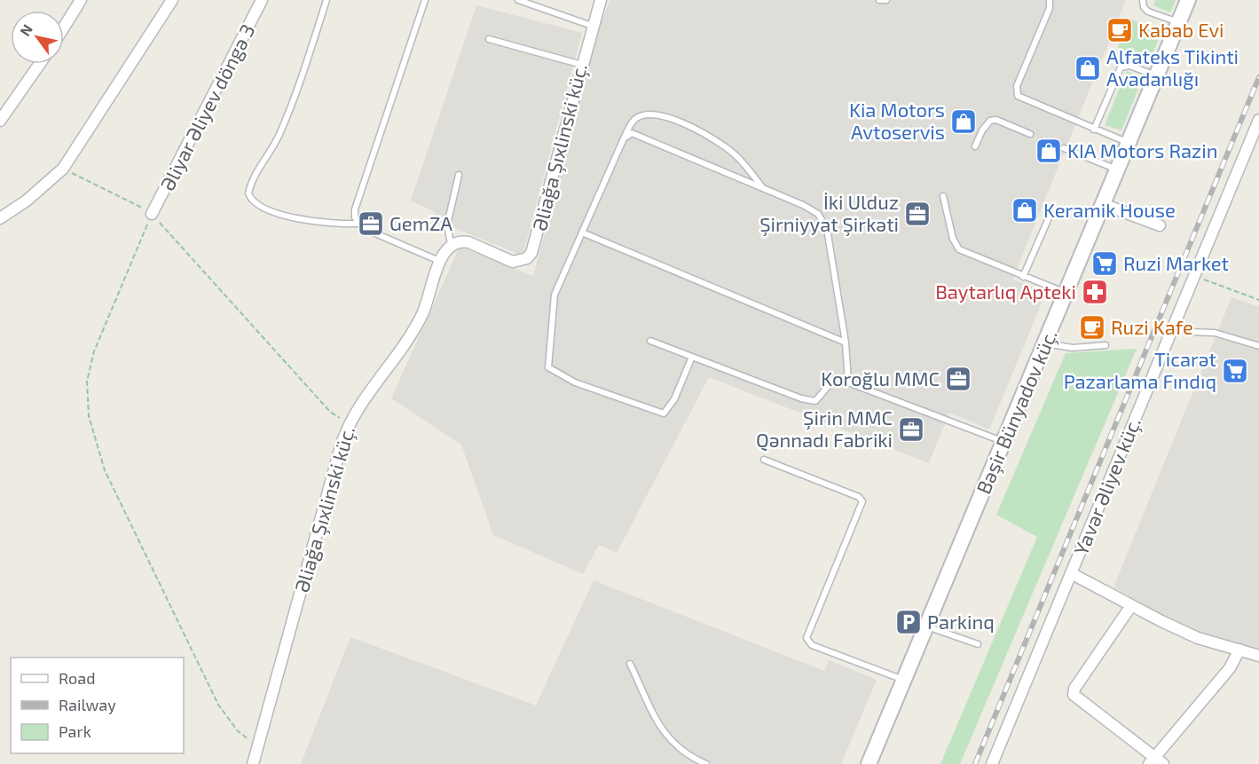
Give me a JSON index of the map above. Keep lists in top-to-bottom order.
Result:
{
  "streets": {
    "street": [
      "Əliyar Əliyev döngə 3",
      "Əliağa Şıxlinski küç.",
      "Bəşir Bünyadov küç.",
      "Yavər Əliyev küç."
    ]
  },
  "places": {
    "cafe": ["Kabab Evi", "Ruzi Kafe"],
    "shop": [
      "Alfateks Tikinti Avadanlığı",
      "Kia Motors Avtoservis",
      "KIA Motors Razin",
      "Keramik House"
    ],
    "office": [
      "İki Ulduz Şirniyyat Şirkəti",
      "GemZA",
      "Koroğlu MMC",
      "Şirin MMC Qənnadı Fabriki"
    ],
    "supermarket": ["Ruzi Market", "Ticarət Pazarlama Fındıq"],
    "pharmacy": ["Baytarlıq Apteki"],
    "parking": ["Parkinq"]
  },
  "legend": ["Road", "Railway", "Park"],
  "north": "top left"
}
